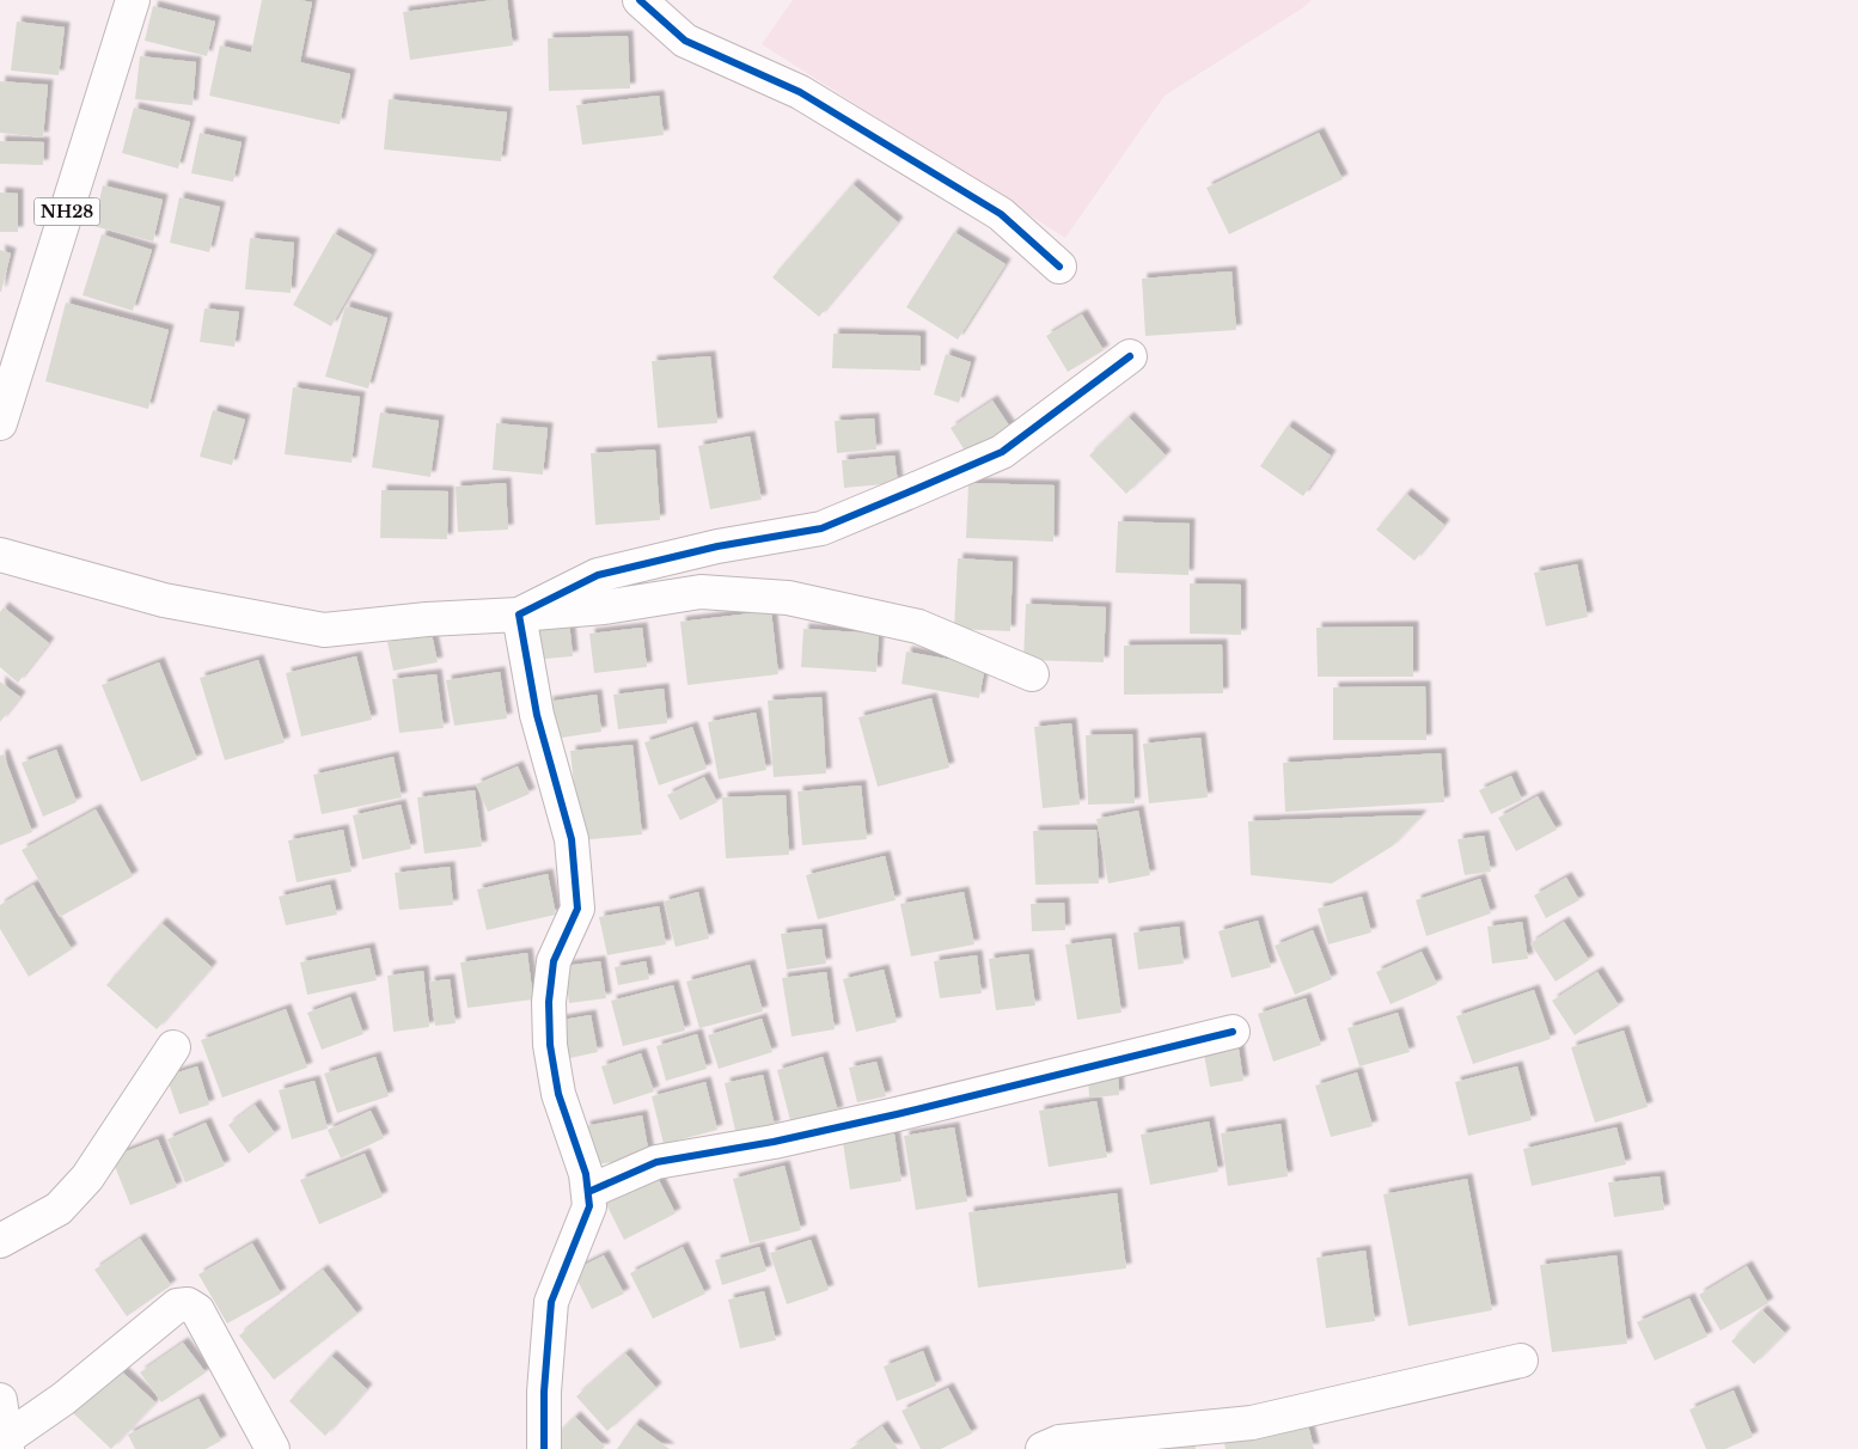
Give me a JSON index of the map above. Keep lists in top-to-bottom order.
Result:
{
  "streets": {
    "main road": ["NH28"]
  }
}
